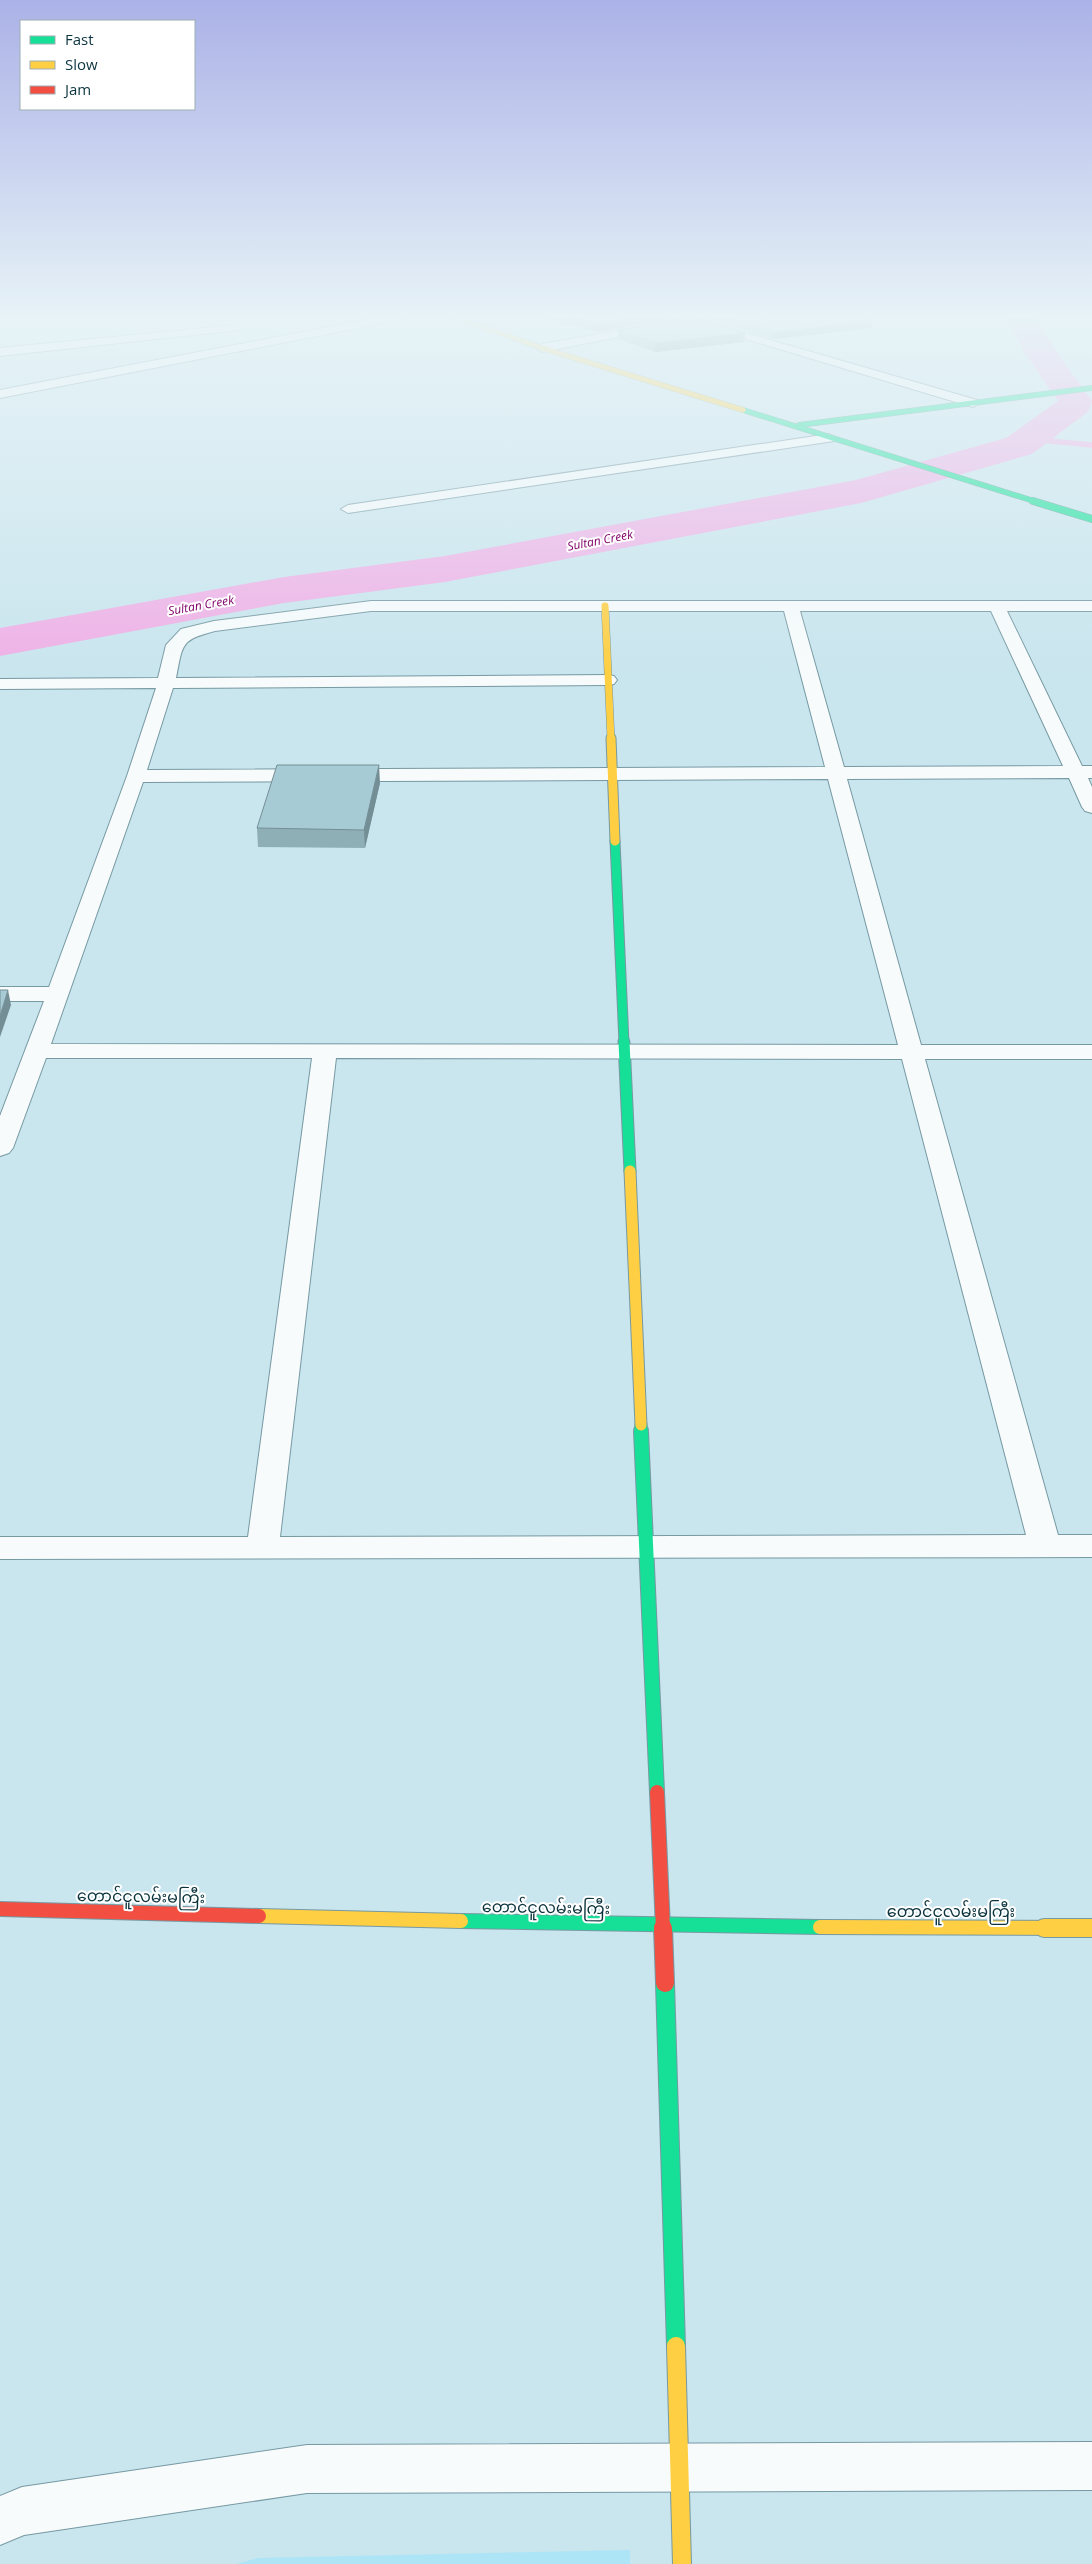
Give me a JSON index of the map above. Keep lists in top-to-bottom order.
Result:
{
  "streets": {
    "street": ["တောင်ငူလမ်းမကြီး"]
  },
  "water": ["Sultan Creek"],
  "legend": ["Fast", "Slow", "Jam"]
}
